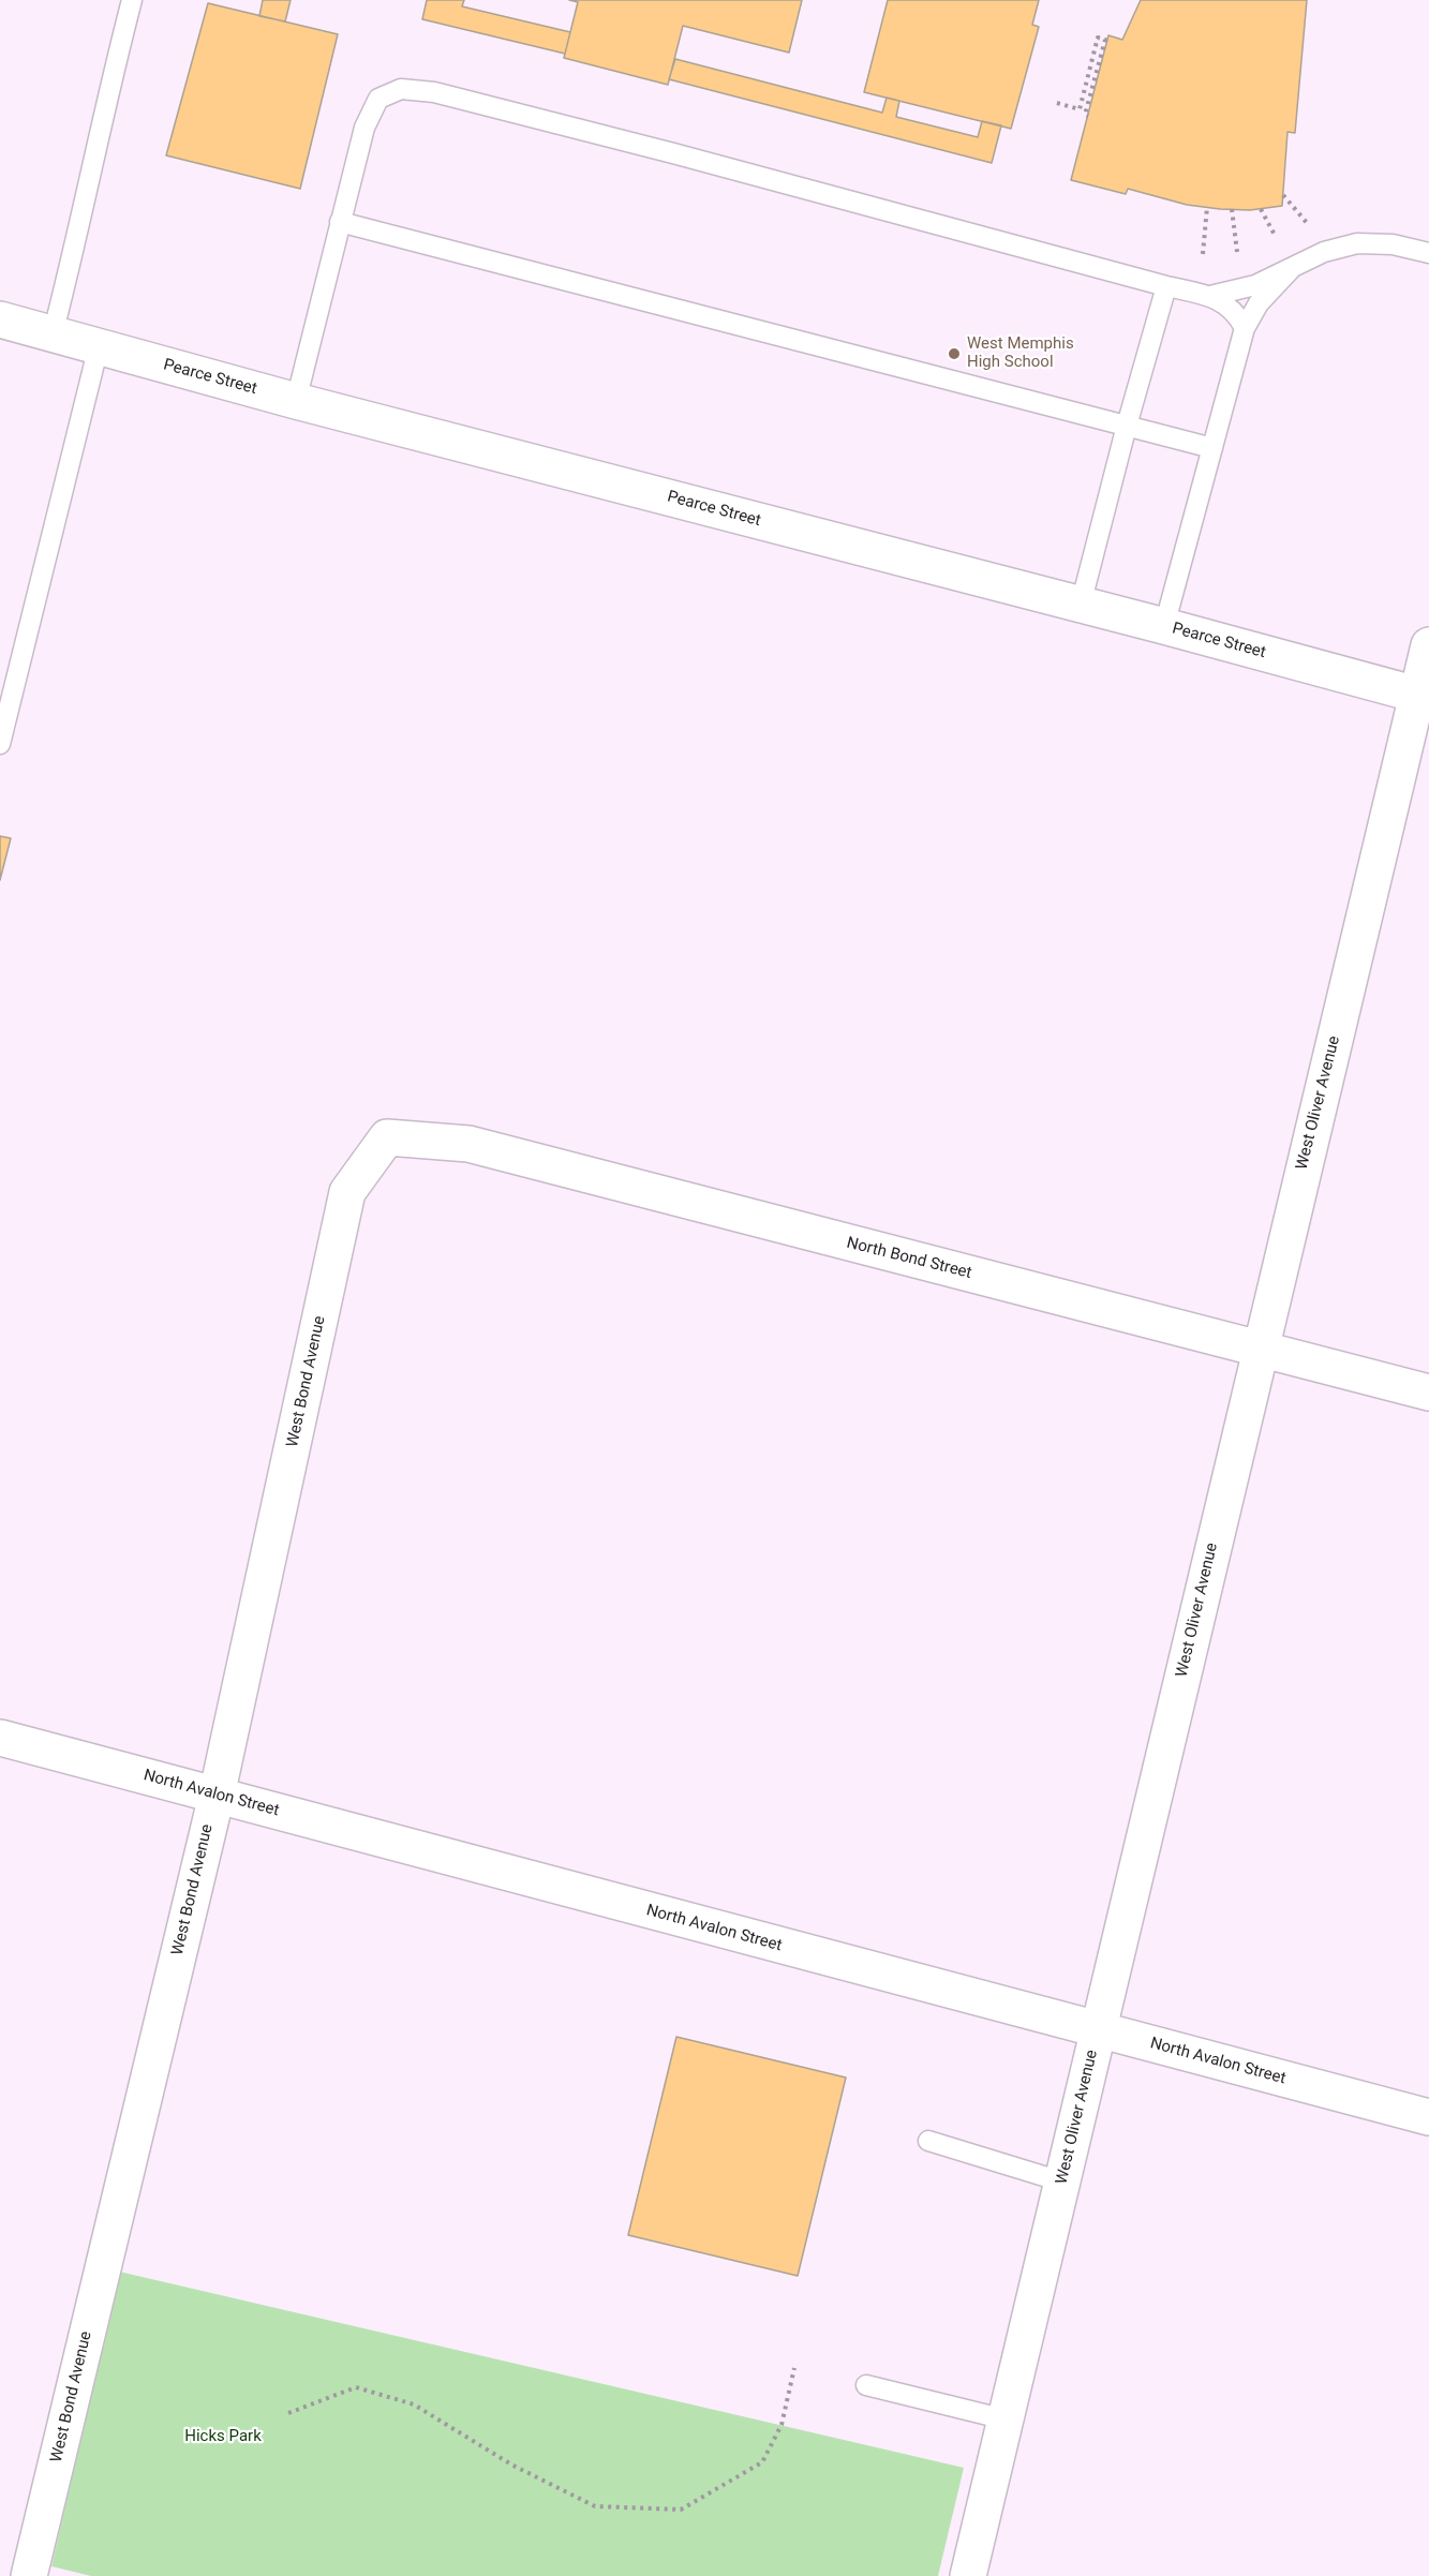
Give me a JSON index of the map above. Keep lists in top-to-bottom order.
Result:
{
  "streets": {
    "street": [
      "Pearce Street",
      "West Oliver Avenue",
      "North Bond Street",
      "West Bond Avenue",
      "North Avalon Street"
    ]
  },
  "crossings": [
    ["Pearce Street", "West Oliver Avenue"],
    ["West Oliver Avenue", "North Bond Street"],
    ["West Oliver Avenue", "North Avalon Street"],
    ["North Bond Street", "West Bond Avenue"],
    ["West Bond Avenue", "North Avalon Street"]
  ],
  "parks": ["Hicks Park"],
  "places": ["West Memphis High School"]
}
